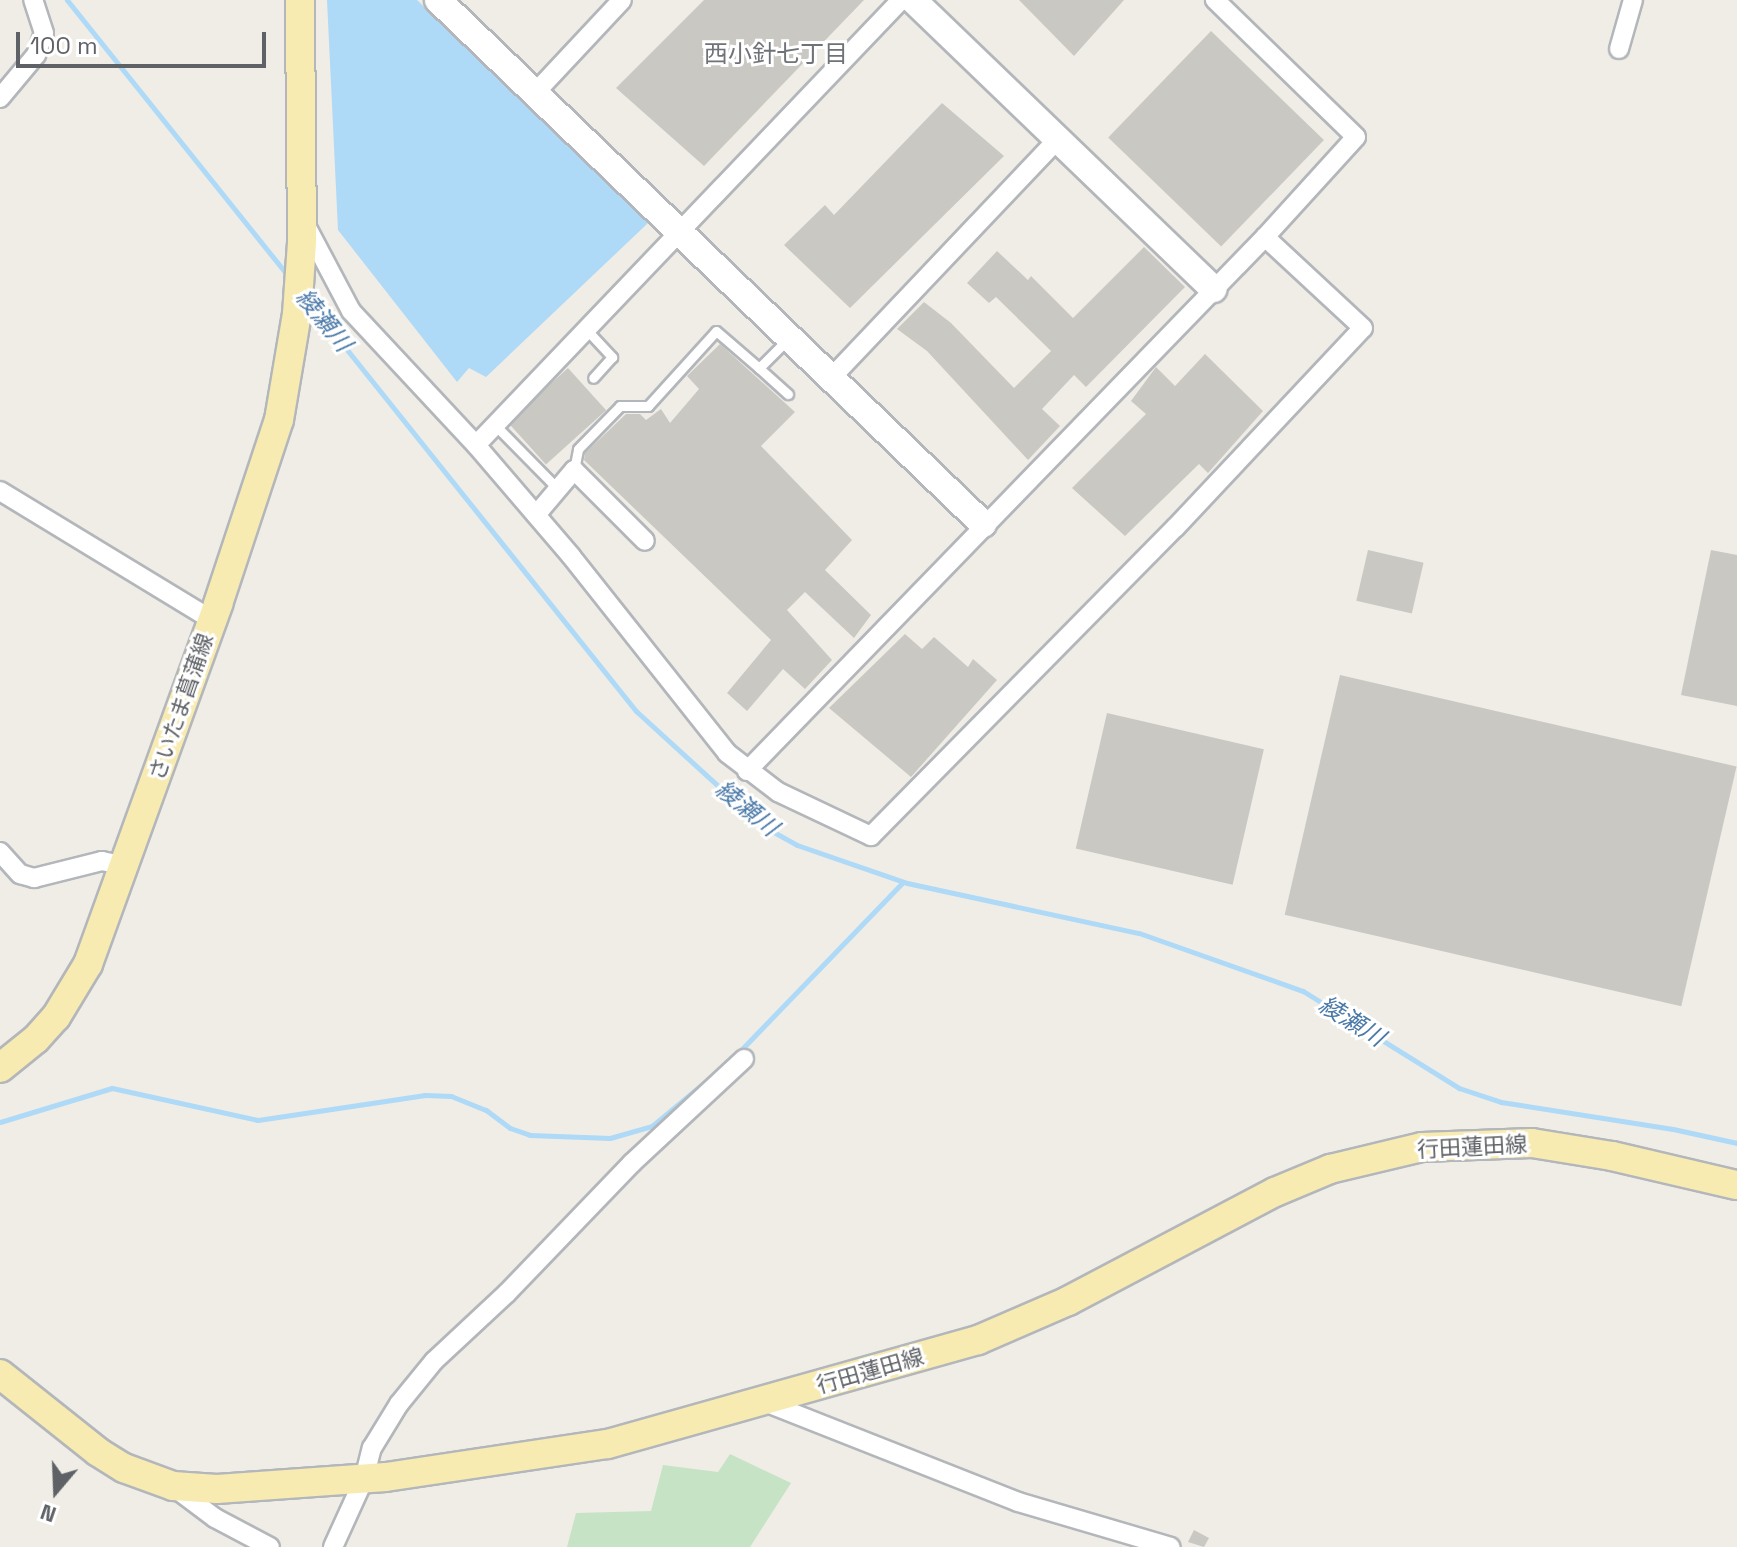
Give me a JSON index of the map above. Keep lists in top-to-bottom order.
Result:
{
  "streets": {
    "main road": ["さいたま菖蒲線", "行田蓮田線"]
  },
  "districts": ["西小針七丁目"],
  "water": ["綾瀬川"],
  "scale_bar": "100 m",
  "north": "bottom"
}
